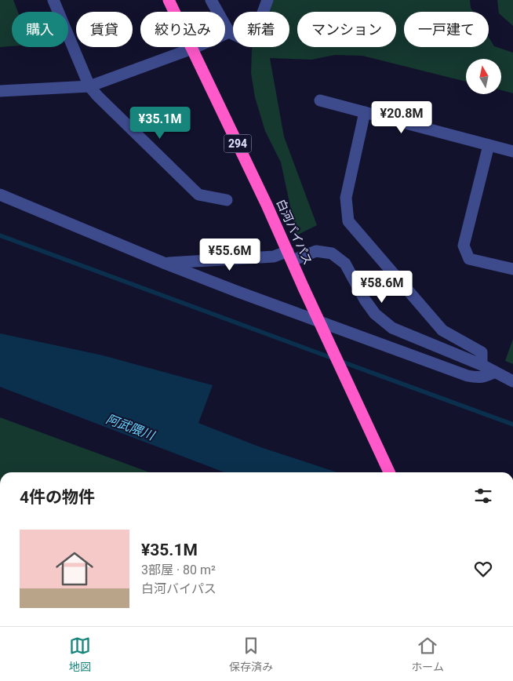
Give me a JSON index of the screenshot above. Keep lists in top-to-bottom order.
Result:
{
  "streets": {
    "highway": ["294", "白河バイパス"]
  },
  "water": ["阿武隈川"],
  "north": "top",
  "page": {
    "chip": [
      "購入",
      "賃貸",
      "絞り込み",
      "新着",
      "マンション",
      "一戸建て"
    ],
    "price": [
      "¥20.8M",
      "¥35.1M",
      "¥55.6M",
      "¥58.6M"
    ],
    "heading": "4件の物件",
    "list": [
      {
        "name": "¥35.1M",
        "note": "3部屋 · 80 m² · 白河バイパス"
      }
    ],
    "tabs": ["地図", "保存済み", "ホーム"]
  }
}
